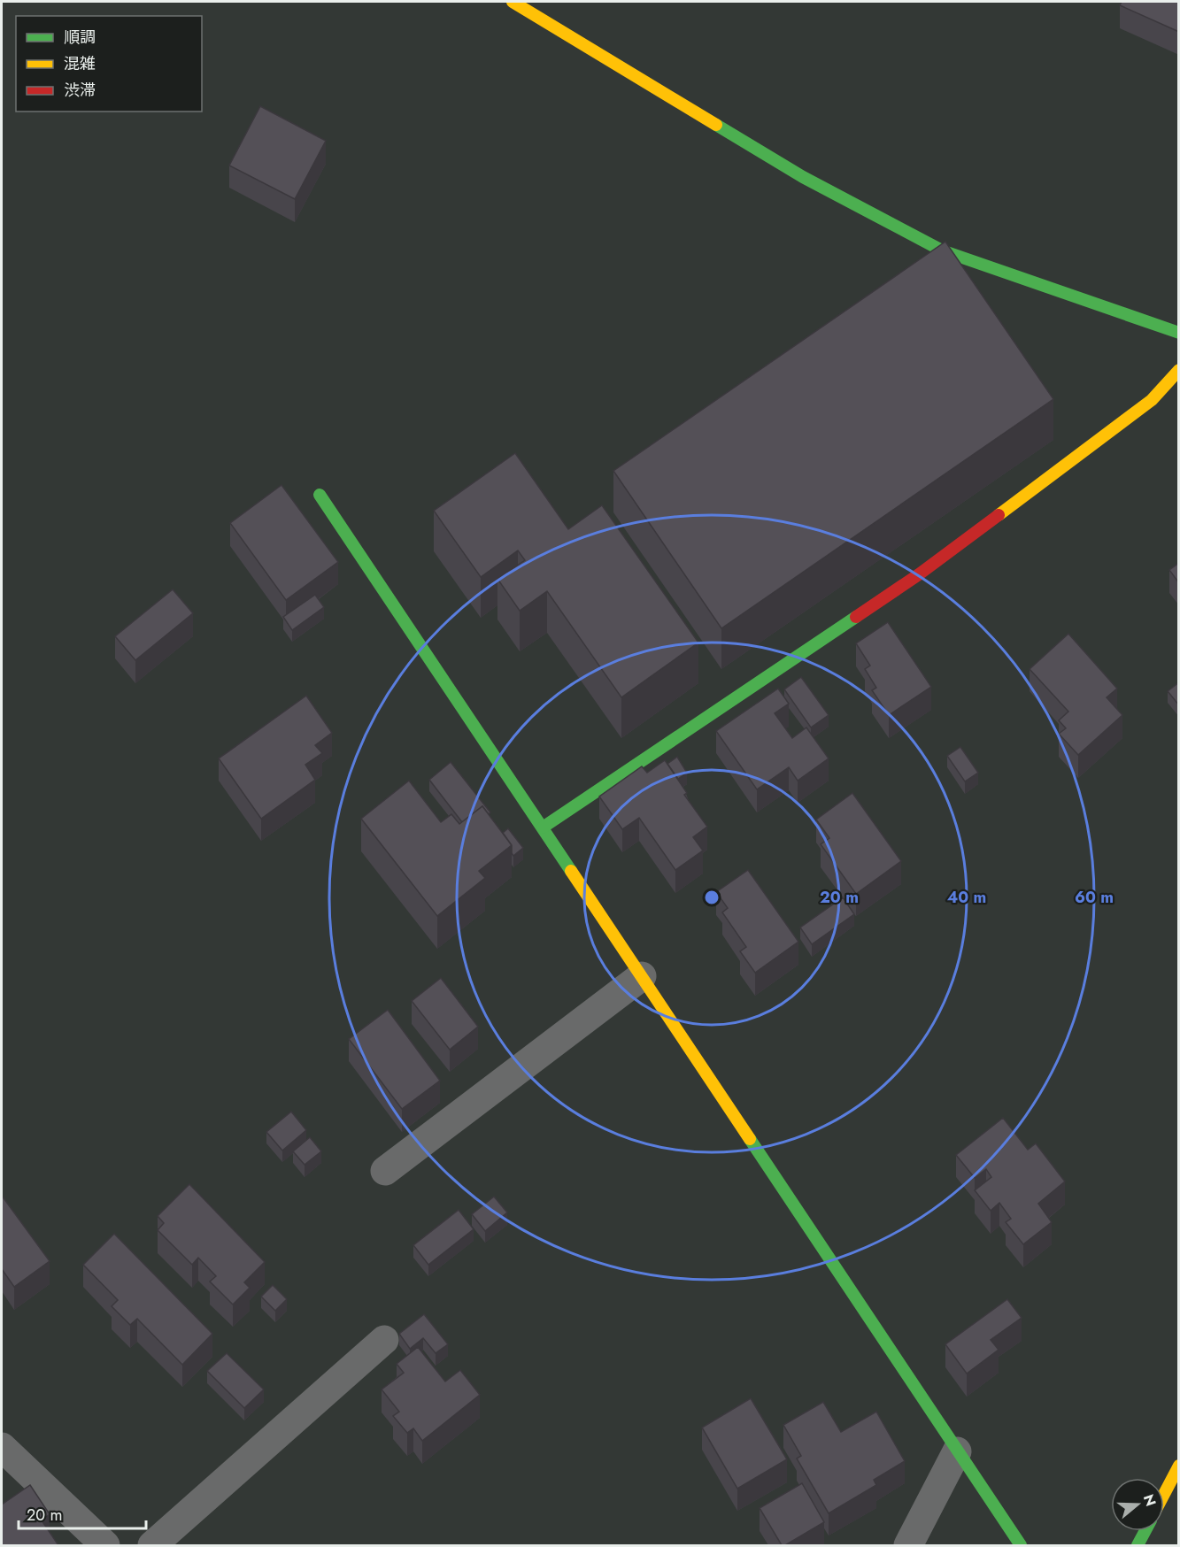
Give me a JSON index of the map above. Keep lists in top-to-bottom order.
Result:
{
  "legend": ["順調", "混雑", "渋滞"],
  "scale_bar": "20 m",
  "north": "right",
  "rings": ["20 m", "40 m", "60 m"]
}
